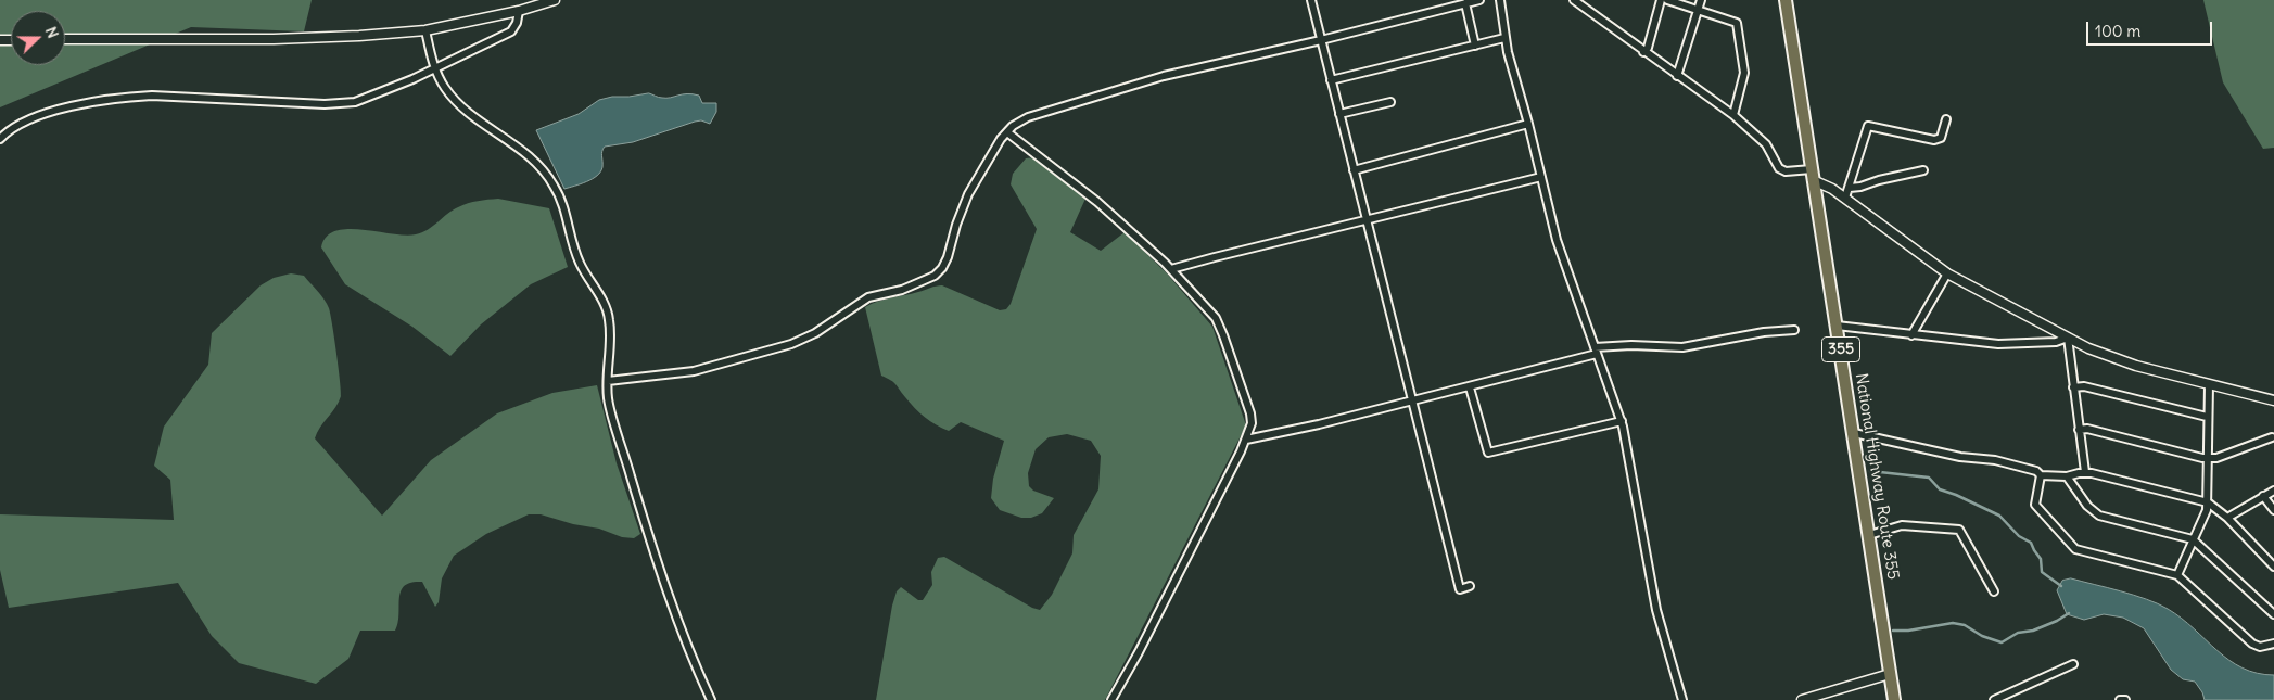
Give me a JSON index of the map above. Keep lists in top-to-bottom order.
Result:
{
  "streets": {
    "highway": ["355", "National Highway Route 355"]
  },
  "scale_bar": "100 m",
  "north": "right"
}
